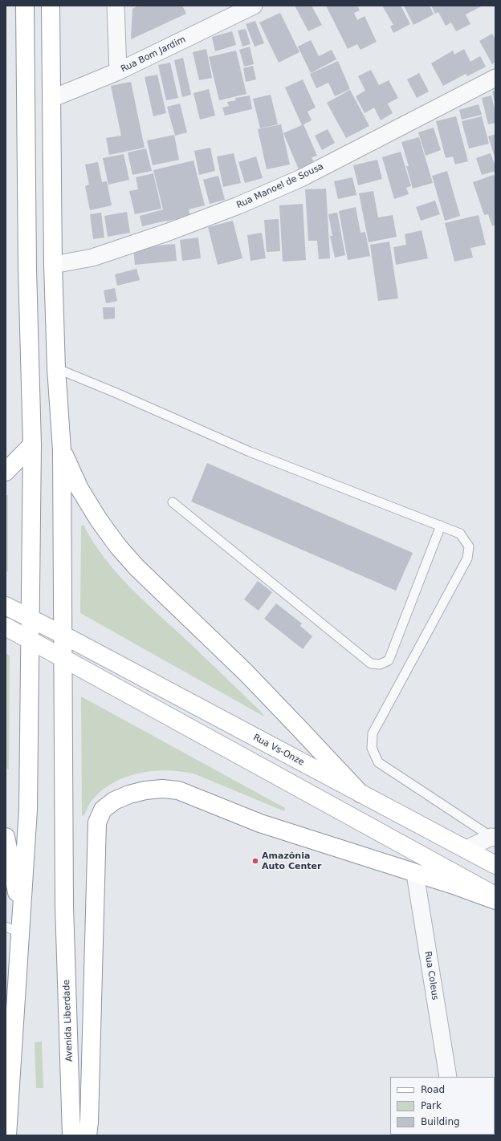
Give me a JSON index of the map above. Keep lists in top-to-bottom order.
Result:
{
  "streets": {
    "main road": ["Rua Vs-Onze", "Avenida Liberdade"],
    "street": ["Rua Bom Jardim", "Rua Manoel de Sousa", "Rua Coleus"]
  },
  "crossings": [
    ["Rua Bom Jardim", "Avenida Liberdade"],
    ["Rua Manoel de Sousa", "Avenida Liberdade"],
    ["Rua Vs-Onze", "Avenida Liberdade"]
  ],
  "places": ["Amazônia Auto Center"],
  "legend": ["Road", "Park", "Building"]
}
